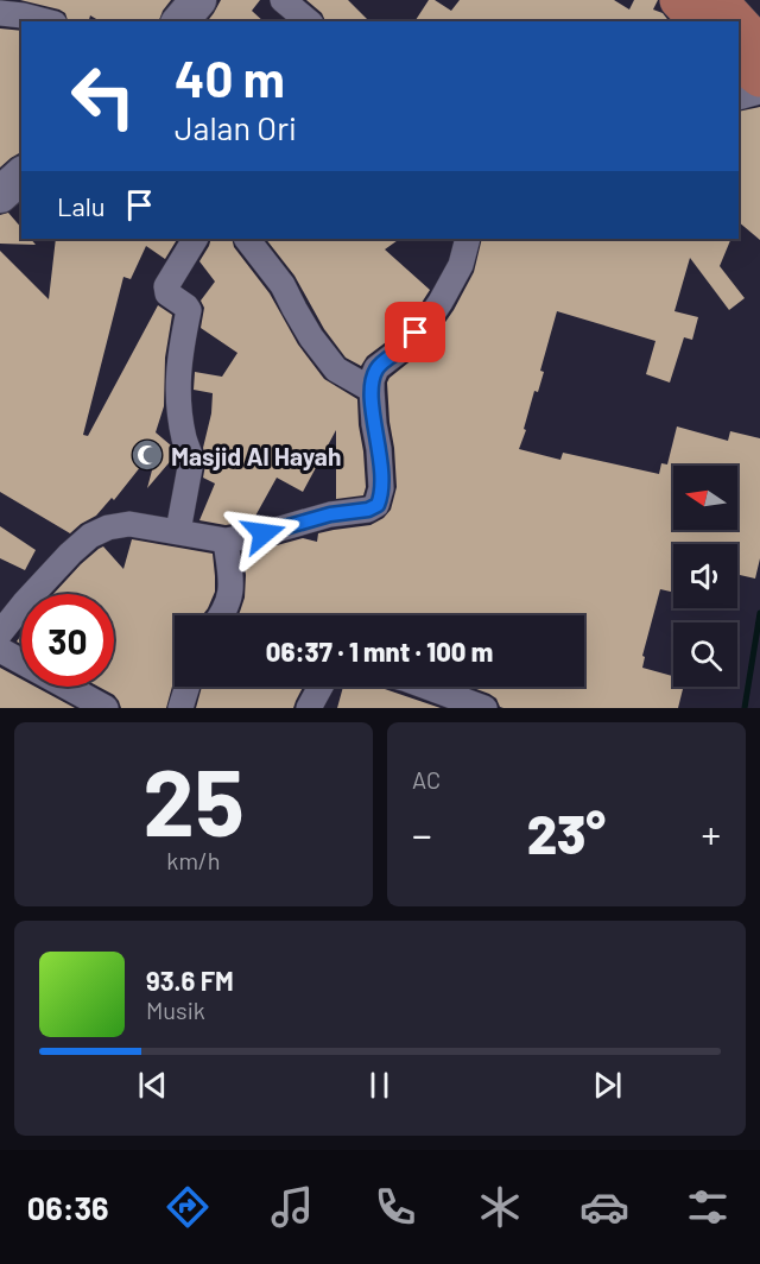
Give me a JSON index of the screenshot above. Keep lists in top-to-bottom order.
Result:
{
  "places": {
    "mosque": ["Masjid Al Hayah"]
  },
  "north": "left",
  "page": {
    "turn": ["40 m", "Jalan Ori"],
    "then": "Lalu",
    "limit": "30",
    "trip": "06:37 · 1 mnt · 100 m",
    "tile": [
      ["25", "km/h"],
      "AC"
    ],
    "heat": ["−", "23°", "+"],
    "song": ["93.6 FM", "Musik"],
    "tabs": "06:36"
  }
}
